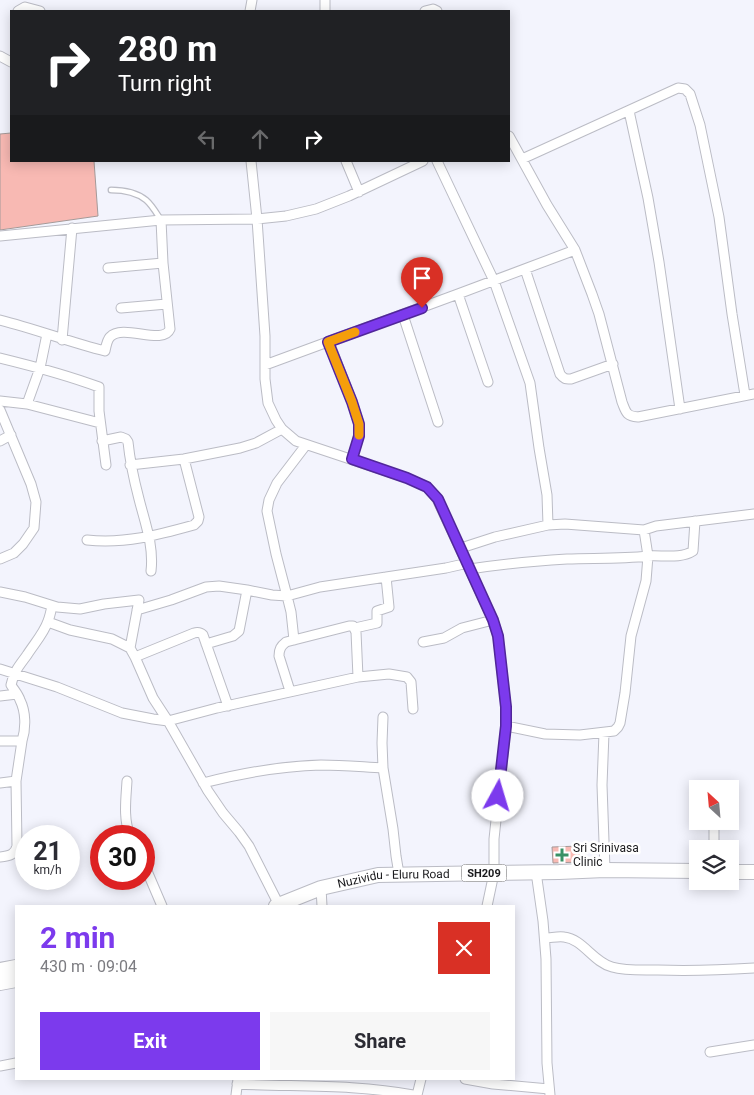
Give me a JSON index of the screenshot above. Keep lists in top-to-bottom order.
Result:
{
  "streets": {
    "main road": ["SH209", "Nuzividu - Eluru Road"]
  },
  "places": {
    "health": ["Sri Srinivasa Clinic"]
  },
  "north": "top left",
  "page": {
    "turn": ["280 m", "Turn right"],
    "speed": "21 km/h",
    "limit": "30",
    "heading": ["2 min", "430 m · 09:04"],
    "buttons": ["Exit", "Share"]
  }
}
